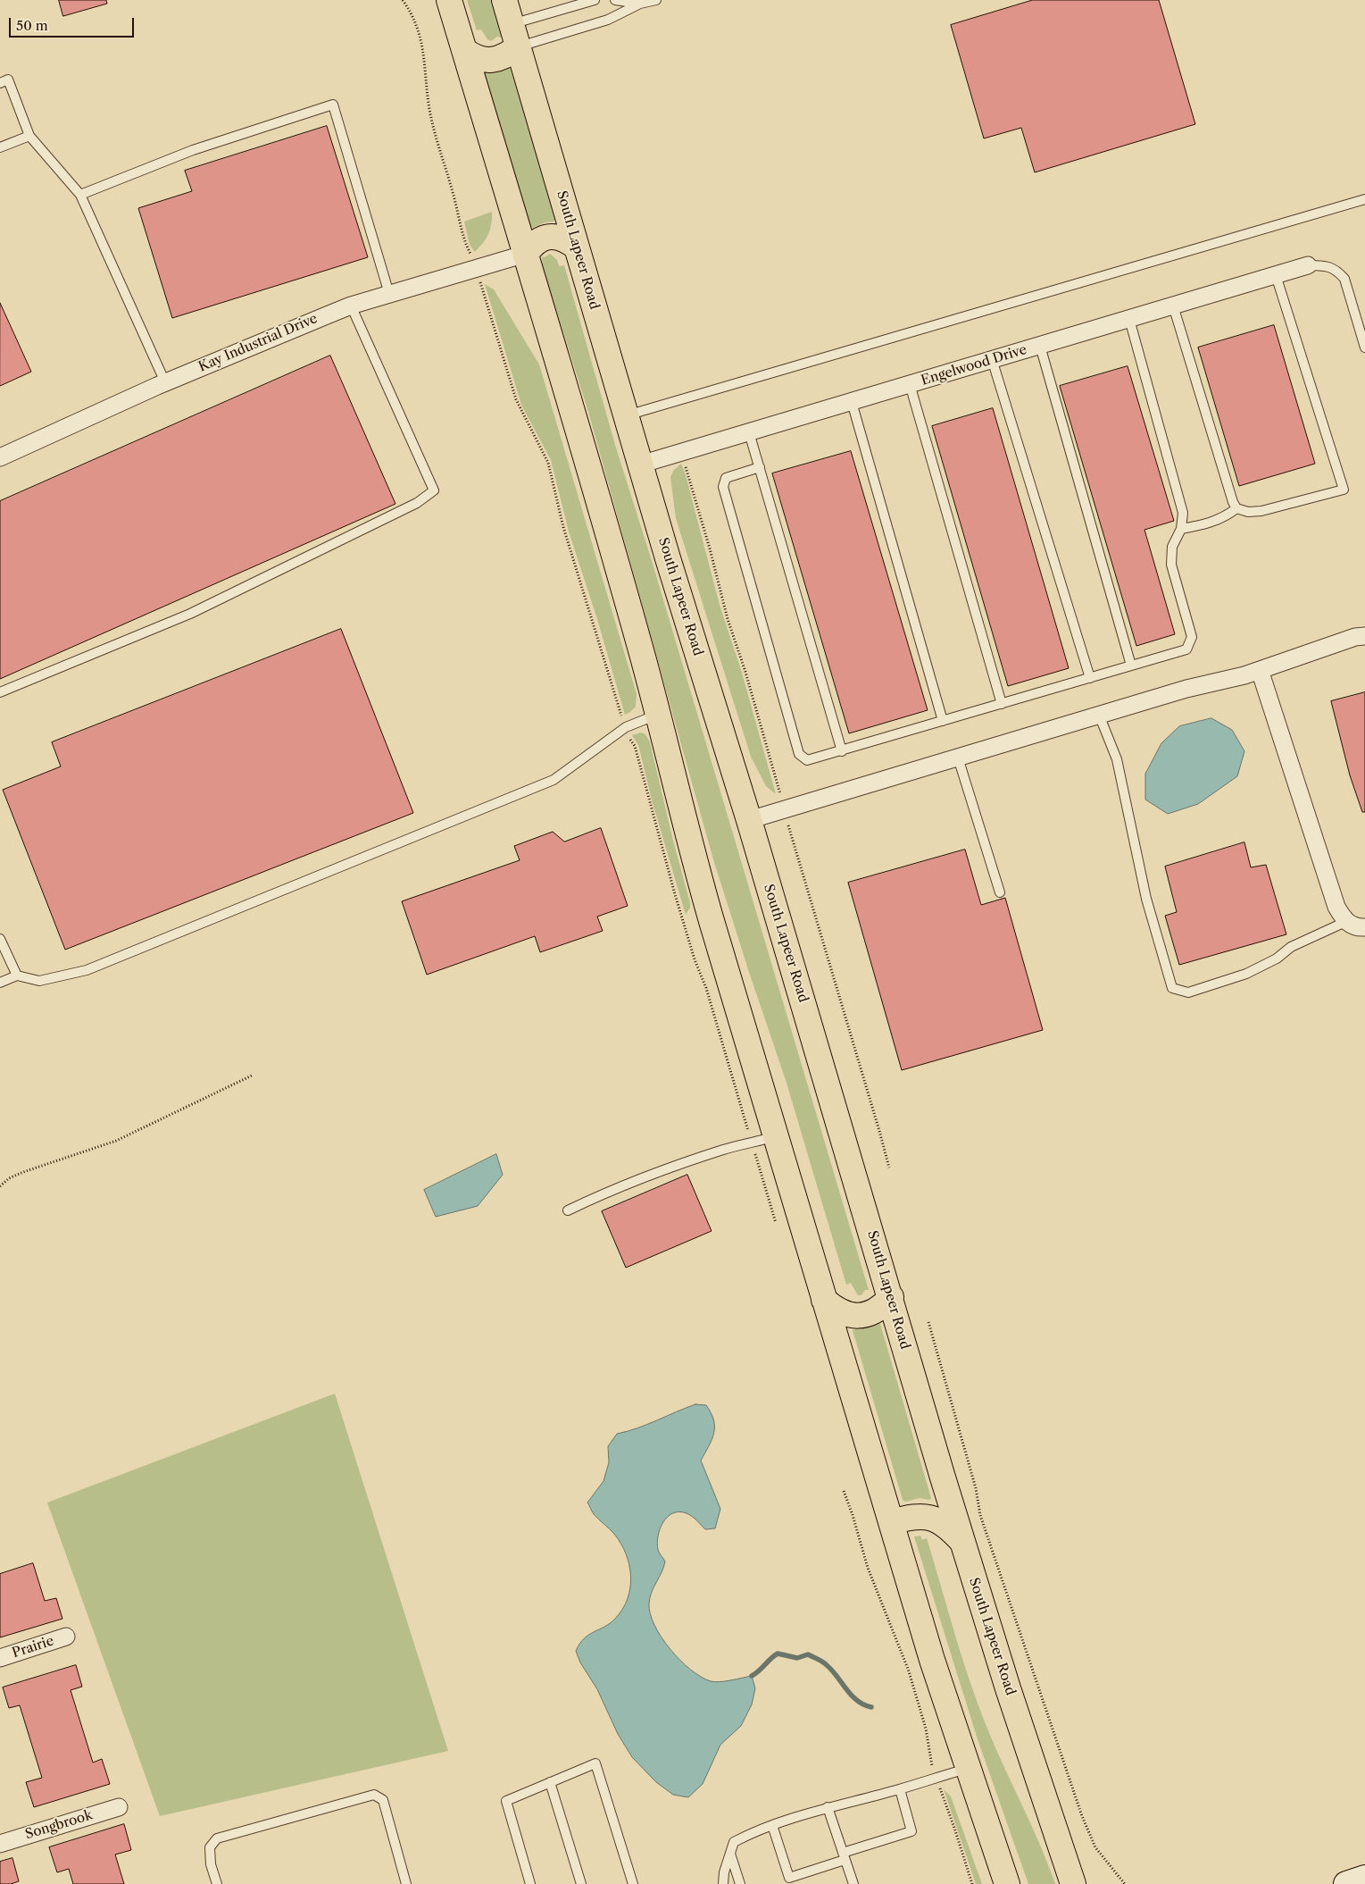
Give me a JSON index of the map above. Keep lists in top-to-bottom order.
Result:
{
  "streets": {
    "main road": ["South Lapeer Road"],
    "street": [
      "Kay Industrial Drive",
      "Engelwood Drive",
      "Prairie",
      "Songbrook"
    ]
  },
  "crossings": [
    ["South Lapeer Road", "Engelwood Drive"]
  ],
  "scale_bar": "50 m"
}
